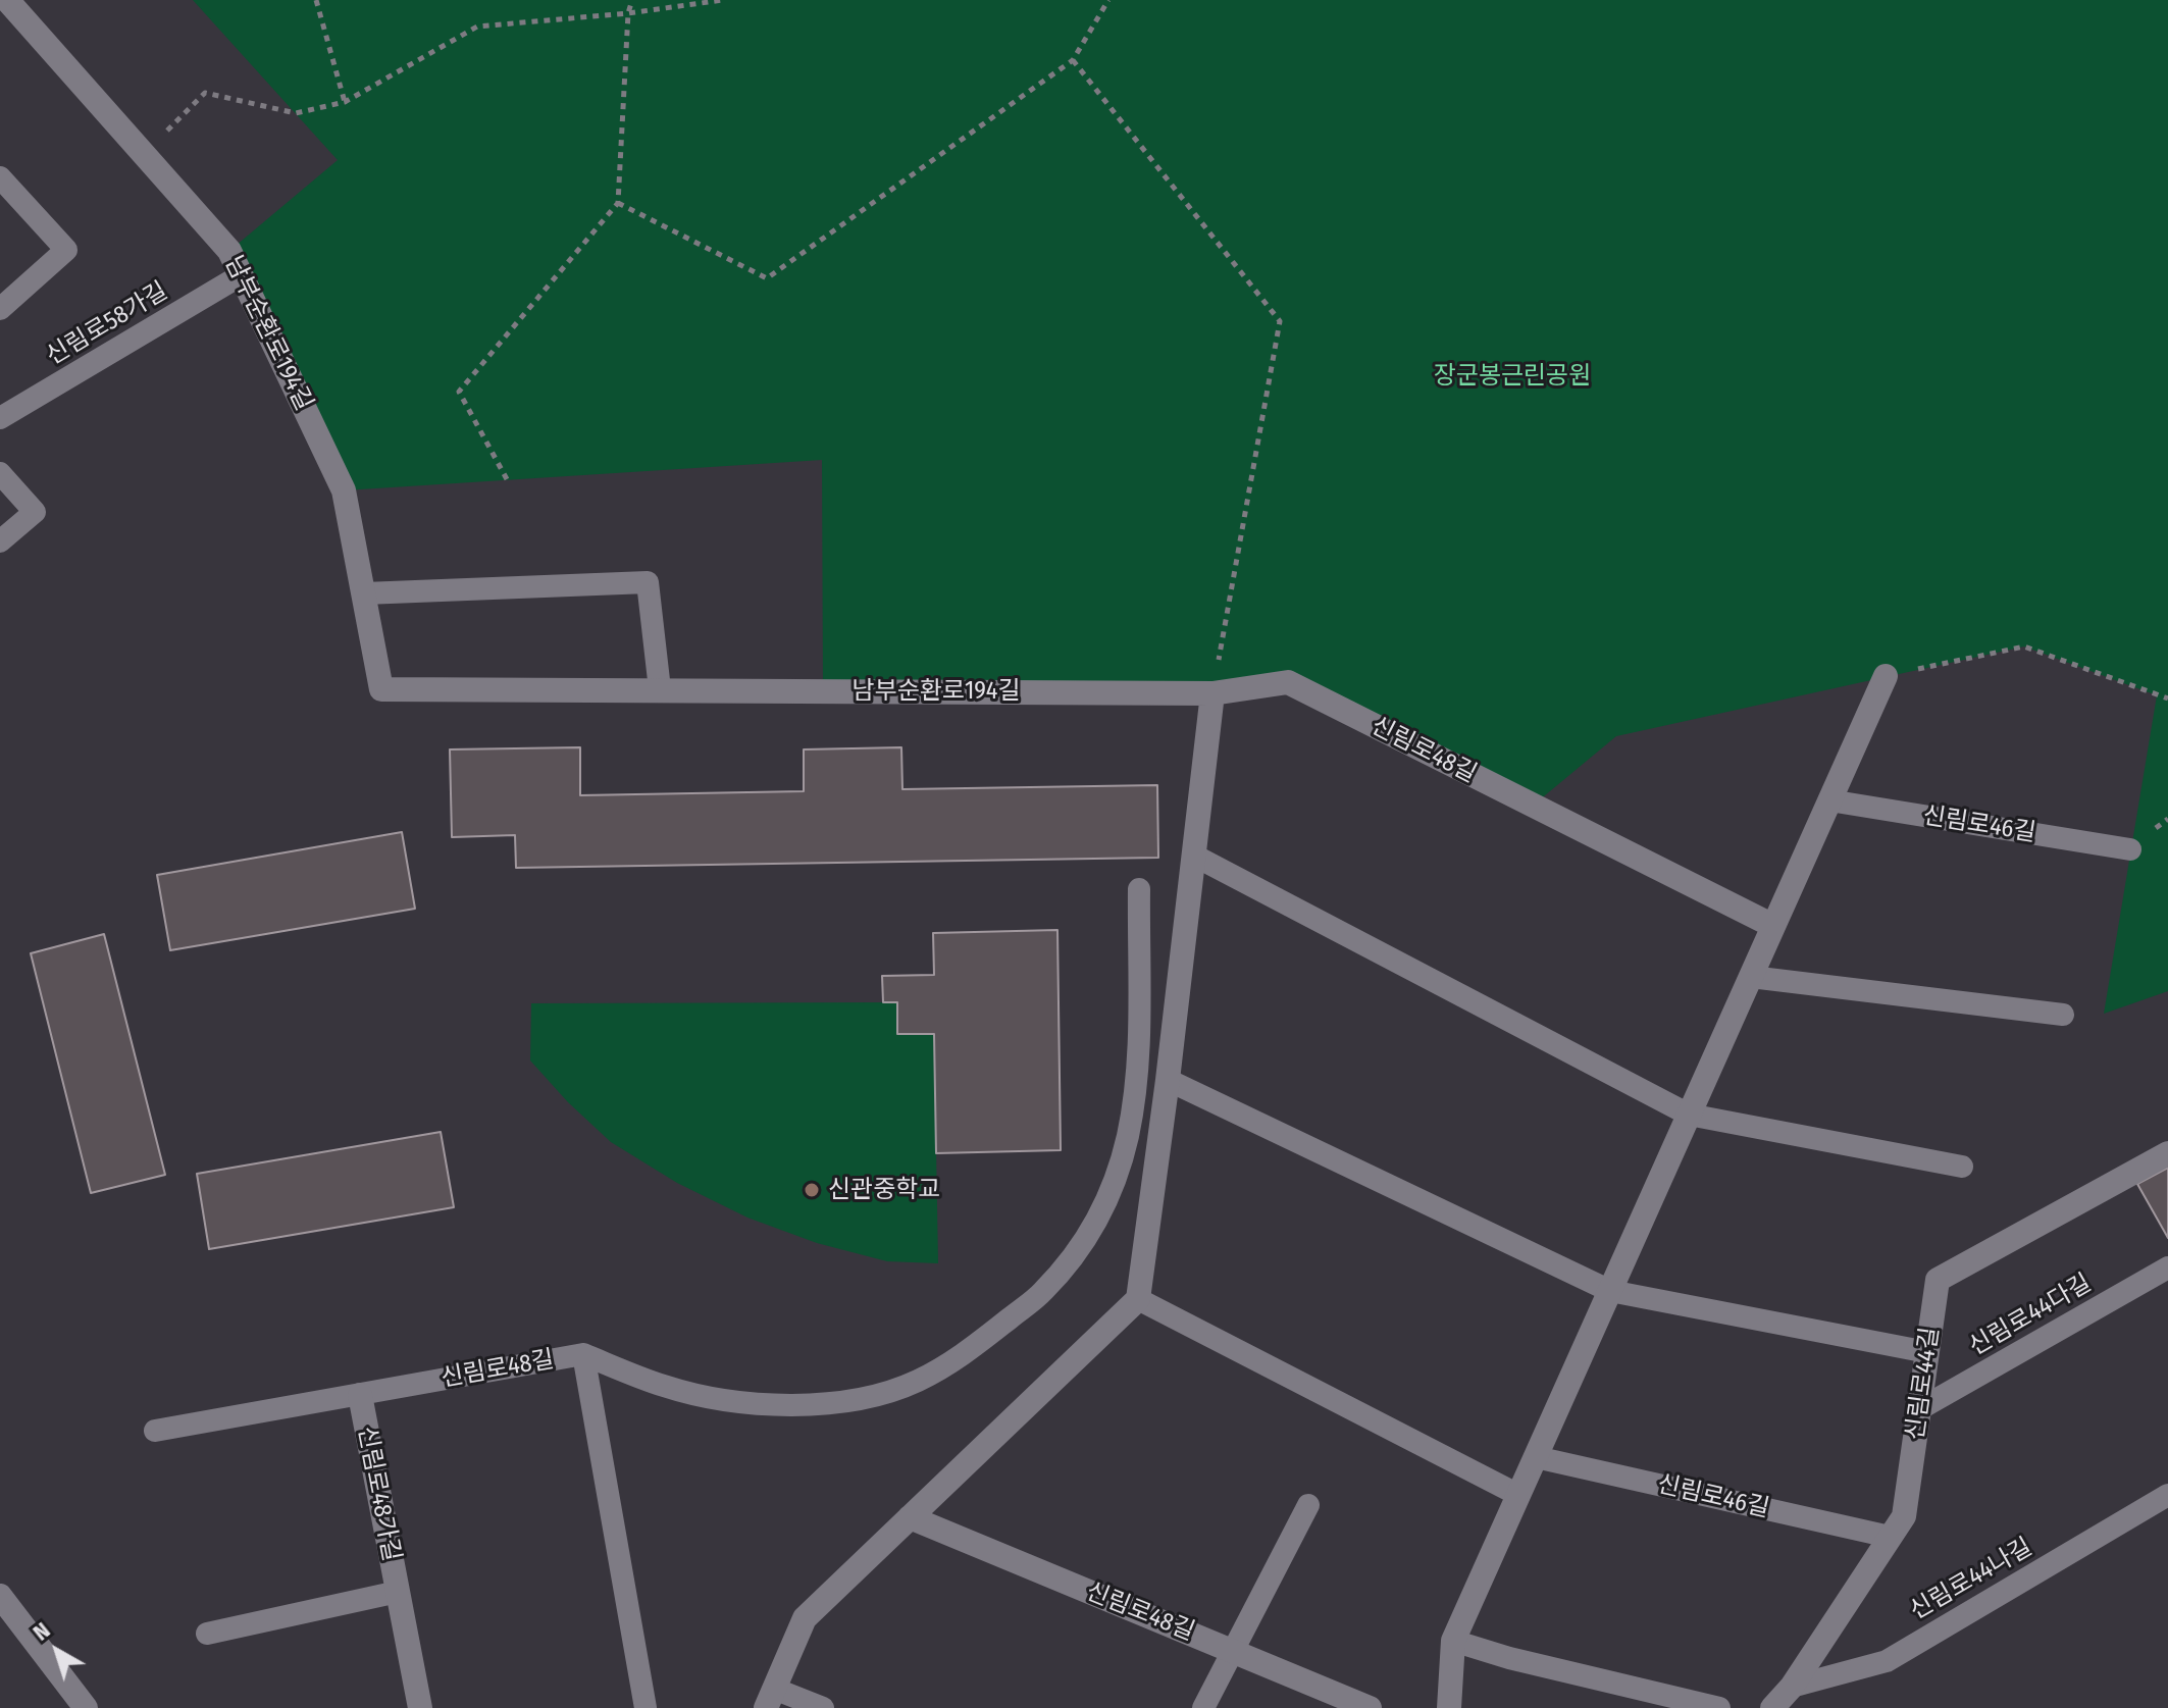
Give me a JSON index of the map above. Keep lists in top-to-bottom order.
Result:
{
  "streets": {
    "street": [
      "남부순환로194길",
      "신림로48길",
      "신림로44길",
      "신림로48가길"
    ],
    "lane": [
      "신림로58가길",
      "신림로46길",
      "신림로44다길",
      "신림로44나길"
    ]
  },
  "crossings": [
    ["신림로58가길", "남부순환로194길"],
    ["남부순환로194길", "신림로48길"],
    ["신림로48길", "신림로48가길"],
    ["신림로46길", "신림로44길"],
    ["신림로44다길", "신림로44길"],
    ["신림로44길", "신림로44나길"]
  ],
  "parks": ["장군봉근린공원"],
  "places": ["신관중학교"],
  "north": "top left"
}
